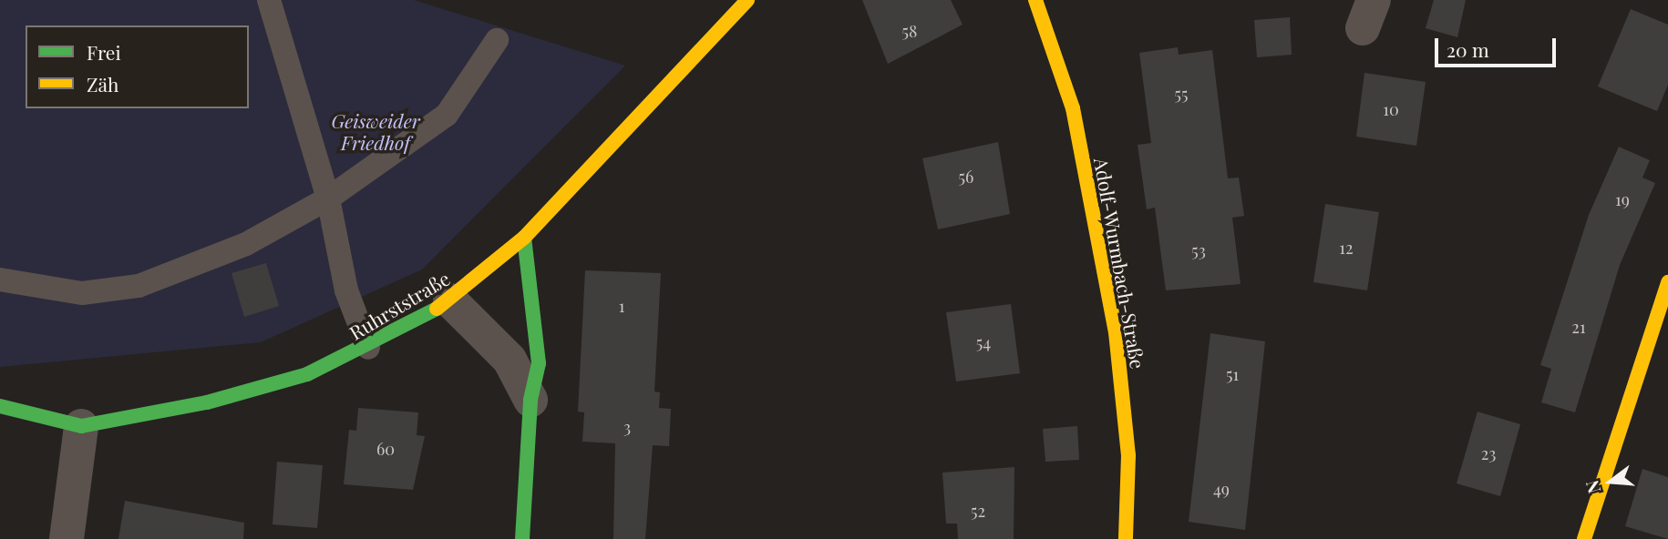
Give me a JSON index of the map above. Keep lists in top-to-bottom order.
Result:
{
  "streets": {
    "street": ["Adolf-Wurmbach-Straße", "Ruhrststraße"]
  },
  "parks": ["Geisweider Friedhof"],
  "house_numbers": [
    "58",
    "55",
    "10",
    "56",
    "19",
    "12",
    "53",
    "1",
    "21",
    "54",
    "51",
    "3",
    "60",
    "23",
    "49",
    "52"
  ],
  "legend": ["Frei", "Zäh"],
  "scale_bar": "20 m",
  "north": "left"
}
